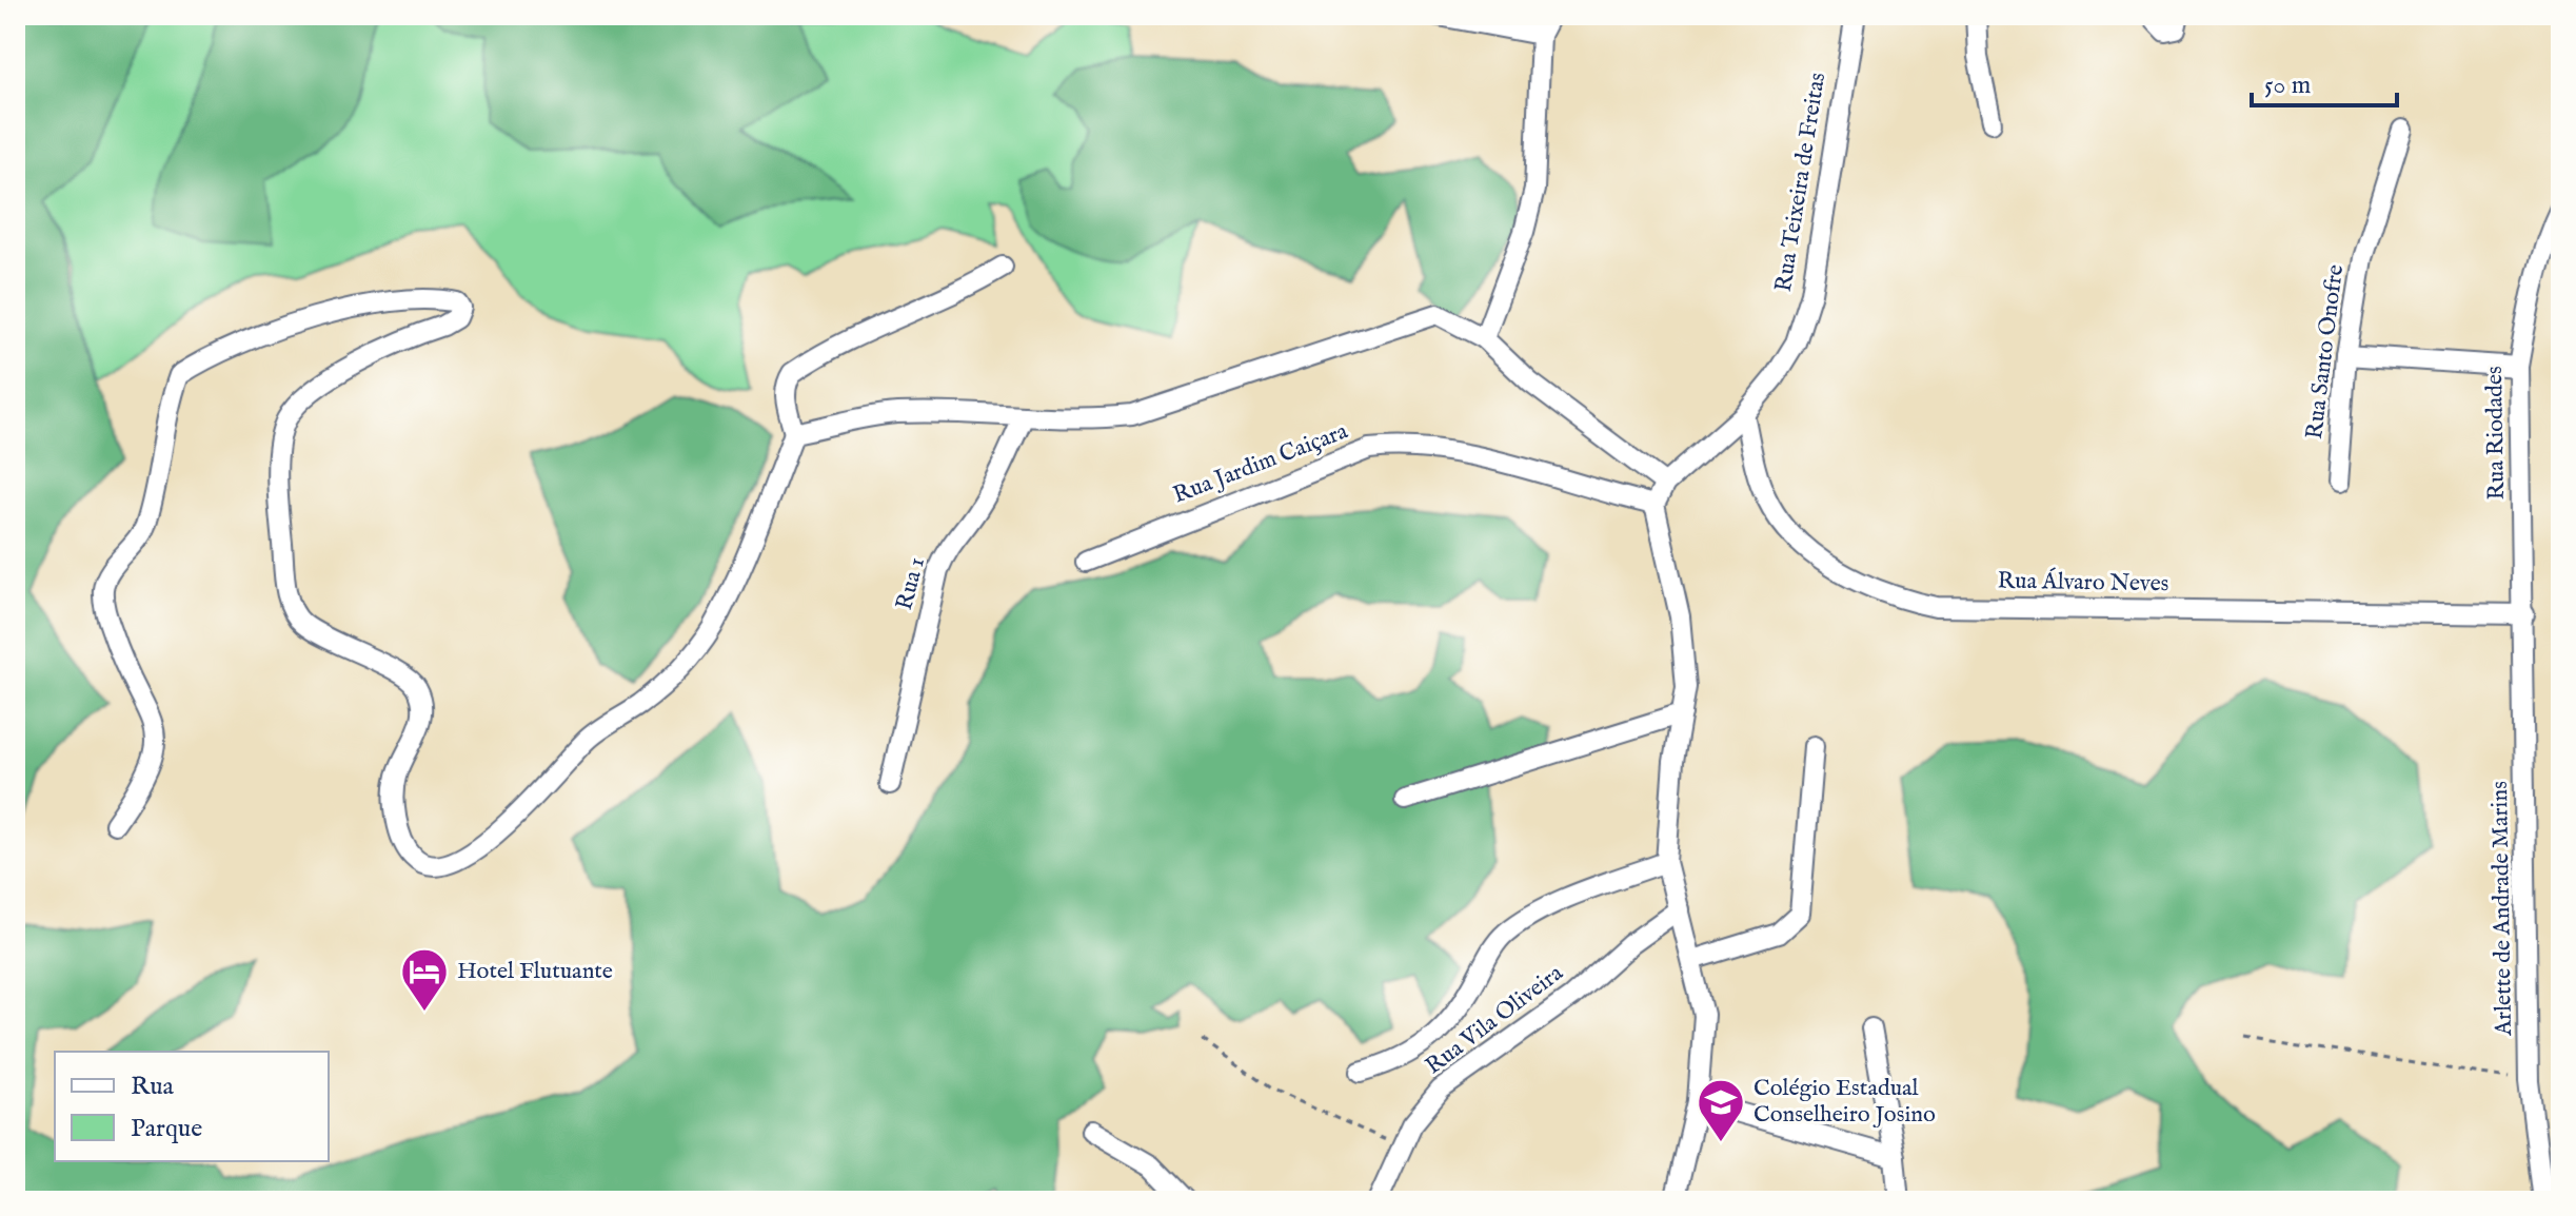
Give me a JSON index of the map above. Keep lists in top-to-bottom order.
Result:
{
  "streets": {
    "street": [
      "Rua Teixeira de Freitas",
      "Rua Santo Onofre",
      "Rua Riodades",
      "Rua Jardim Caiçara",
      "Rua Álvaro Neves",
      "Rua 1",
      "Arlette de Andrade Marins",
      "Rua Vila Oliveira"
    ]
  },
  "crossings": [
    ["Rua Teixeira de Freitas", "Rua Jardim Caiçara"],
    ["Rua Teixeira de Freitas", "Rua Álvaro Neves"],
    ["Rua Riodades", "Rua Álvaro Neves"],
    ["Rua Riodades", "Arlette de Andrade Marins"],
    ["Rua Álvaro Neves", "Arlette de Andrade Marins"]
  ],
  "places": {
    "hotel": ["Hotel Flutuante"],
    "school or university": ["Colégio Estadual Conselheiro Josino"]
  },
  "legend": ["Rua", "Parque"],
  "scale_bar": "50 m"
}
